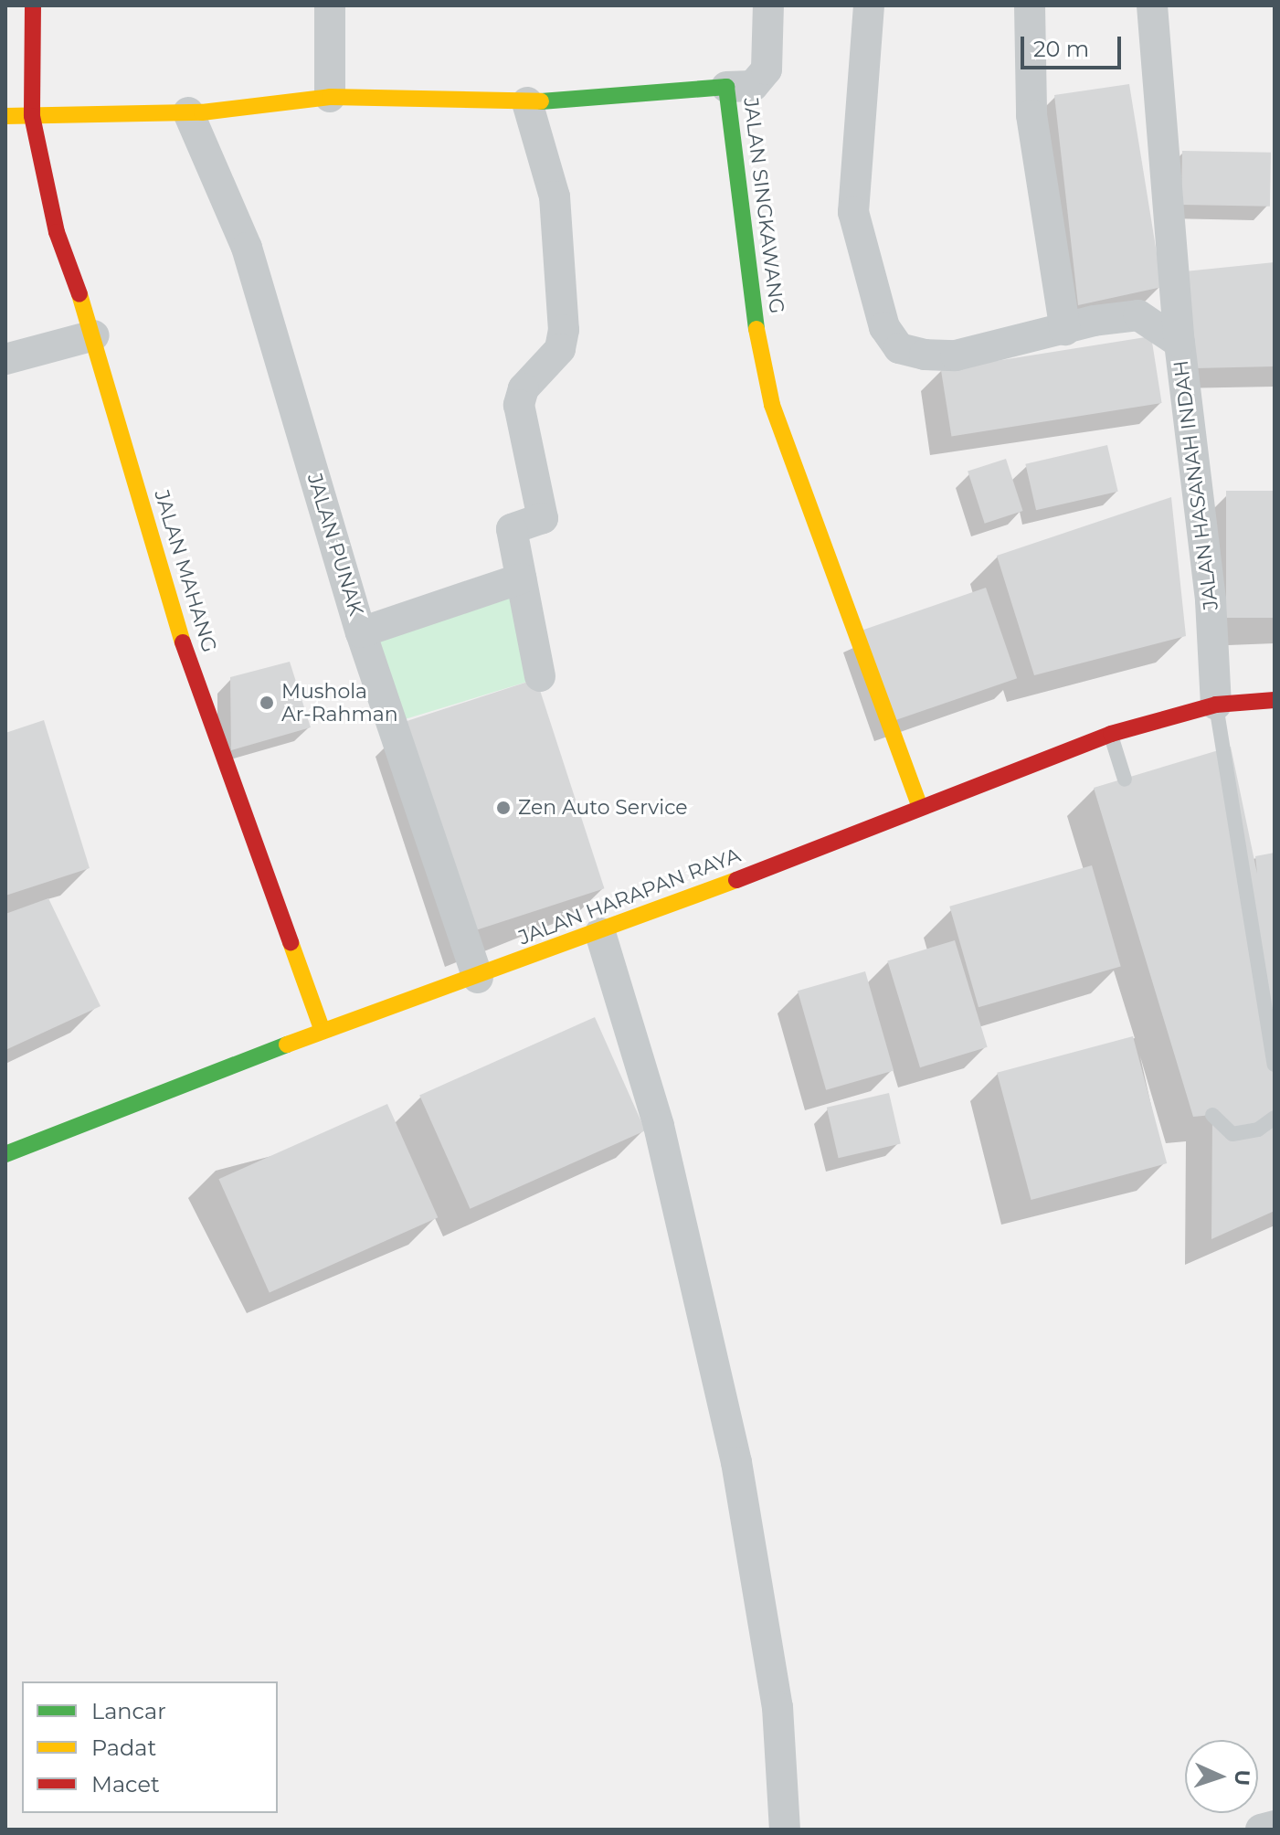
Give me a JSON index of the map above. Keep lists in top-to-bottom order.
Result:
{
  "streets": {
    "street": [
      "JALAN SINGKAWANG",
      "JALAN HASANAH INDAH",
      "JALAN PUNAK",
      "JALAN MAHANG",
      "JALAN HARAPAN RAYA"
    ]
  },
  "crossings": [
    ["JALAN SINGKAWANG", "JALAN PUNAK"],
    ["JALAN SINGKAWANG", "JALAN MAHANG"],
    ["JALAN SINGKAWANG", "JALAN HARAPAN RAYA"],
    ["JALAN HASANAH INDAH", "JALAN HARAPAN RAYA"],
    ["JALAN PUNAK", "JALAN HARAPAN RAYA"],
    ["JALAN MAHANG", "JALAN HARAPAN RAYA"]
  ],
  "places": ["Mushola Ar-Rahman", "Zen Auto Service"],
  "legend": ["Lancar", "Padat", "Macet"],
  "scale_bar": "20 m",
  "north": "right"
}
